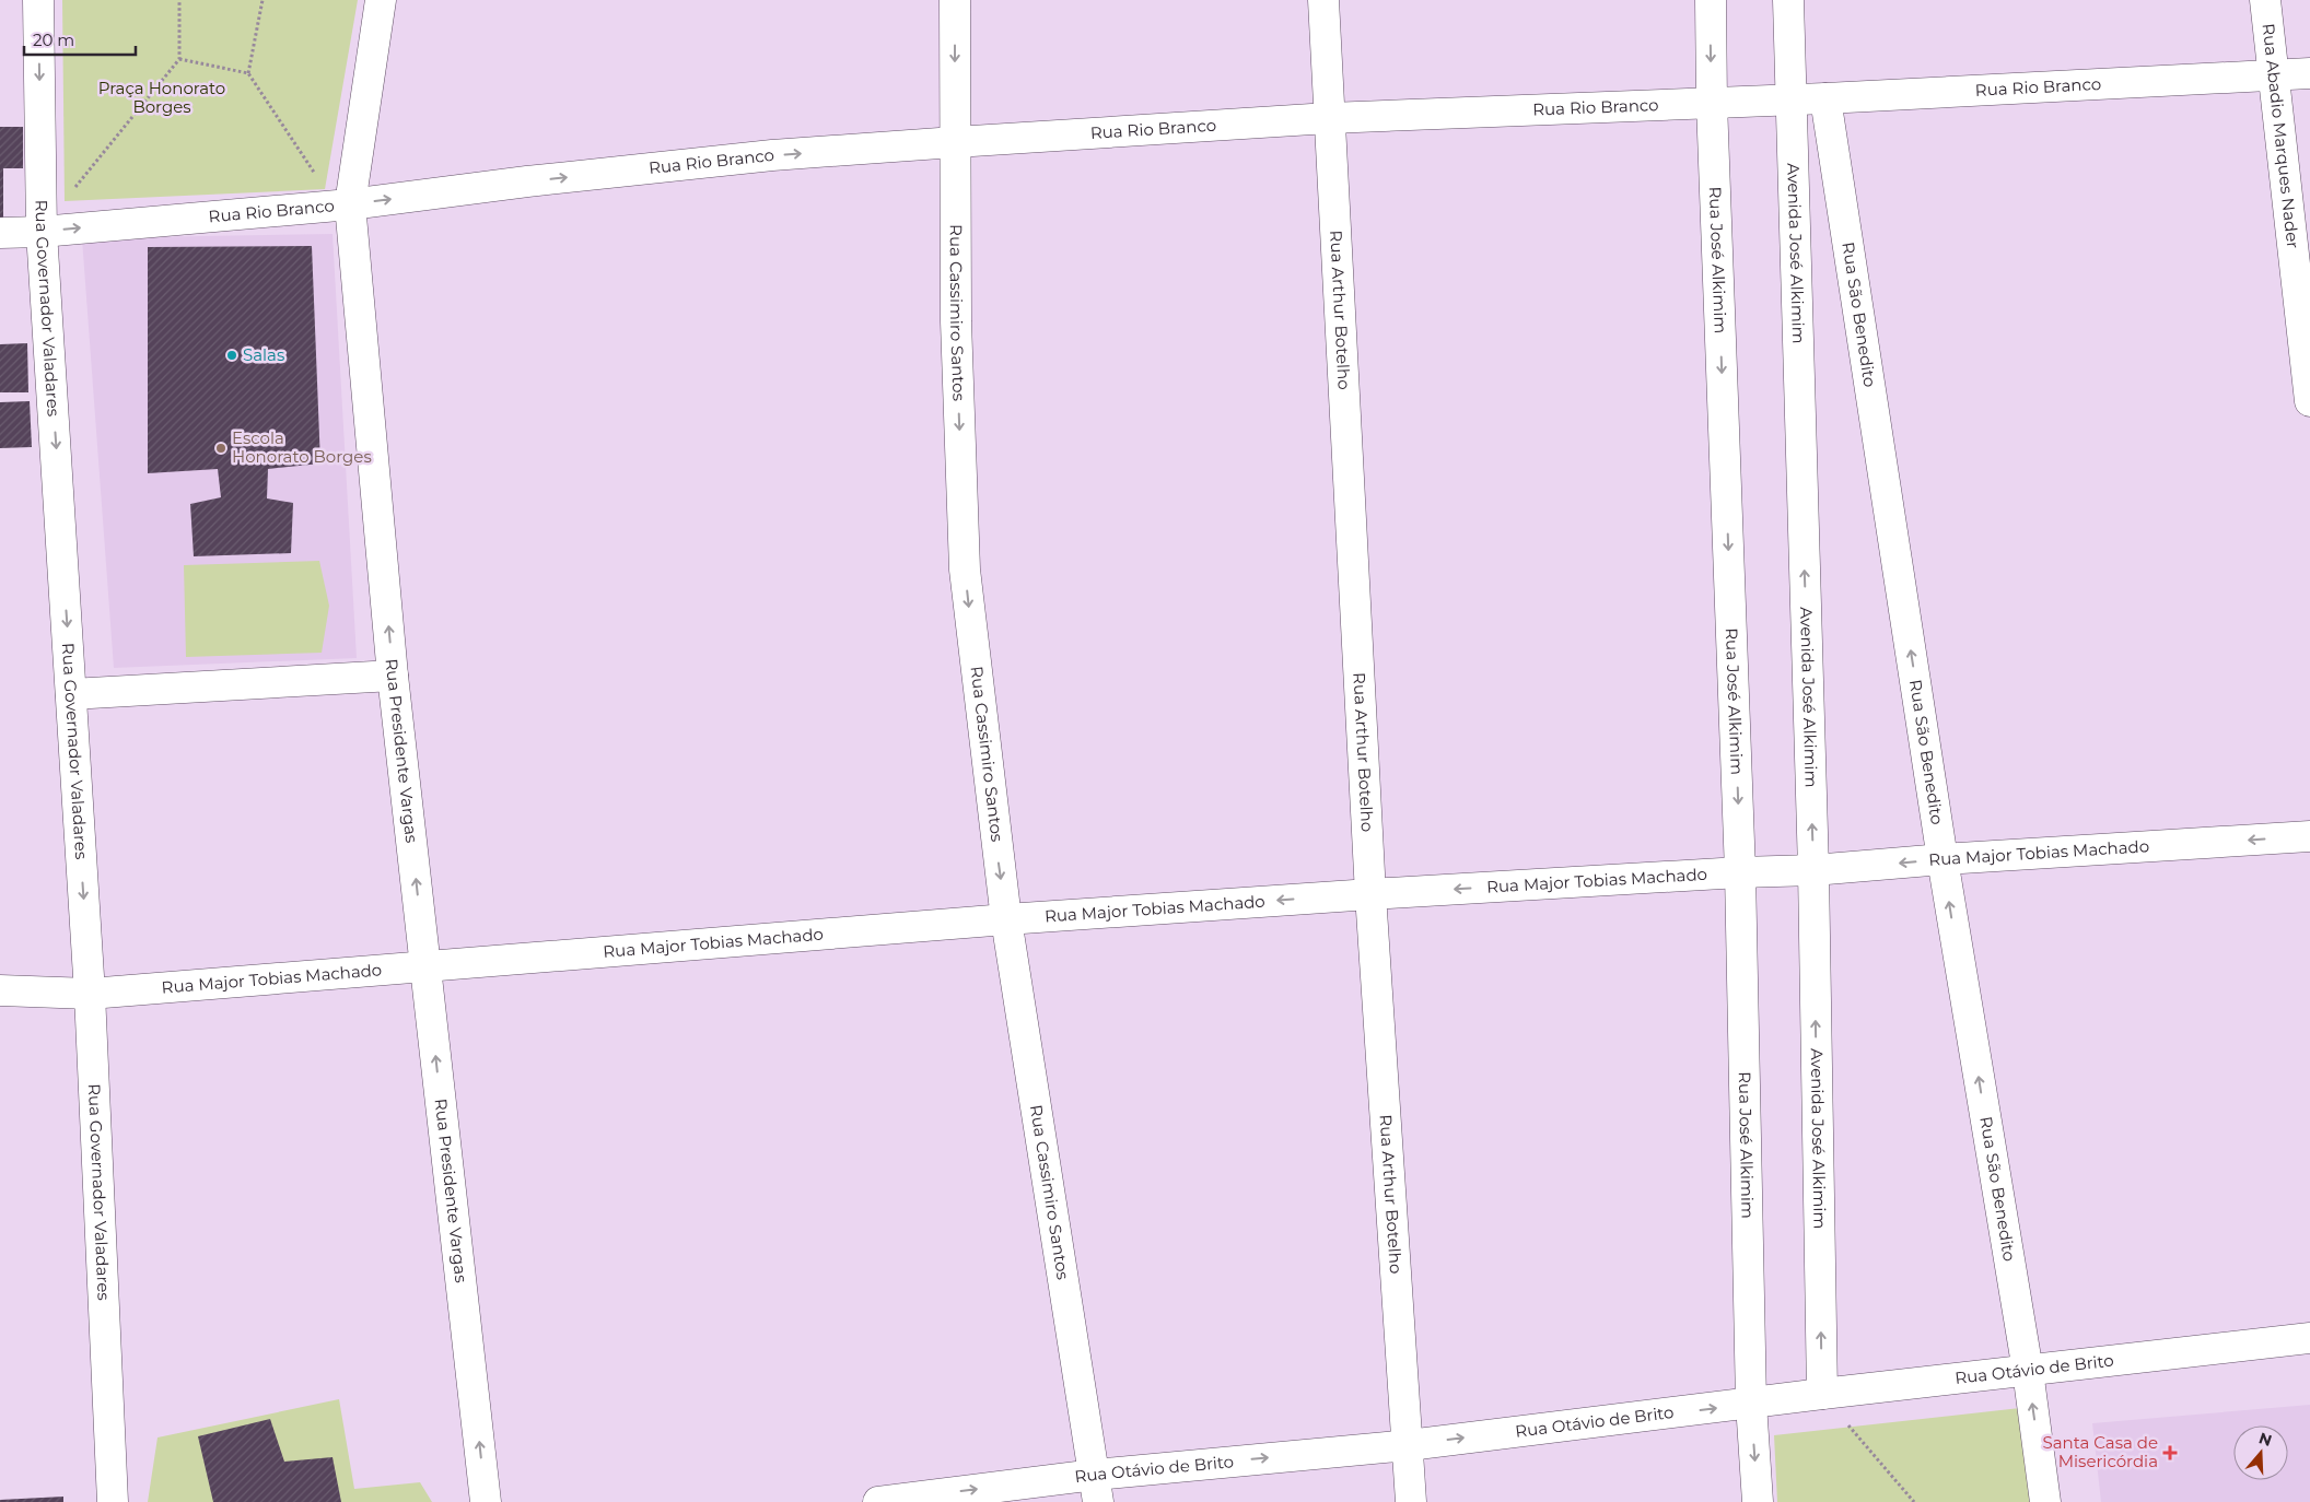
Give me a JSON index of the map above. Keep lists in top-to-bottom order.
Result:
{
  "streets": {
    "street": [
      "Rua Rio Branco",
      "Rua Abadio Marques Nader",
      "Avenida José Alkimim",
      "Rua José Alkimim",
      "Rua Governador Valadares",
      "Rua Arthur Botelho",
      "Rua Cassimiro Santos",
      "Rua São Benedito",
      "Rua Presidente Vargas",
      "Rua Major Tobias Machado",
      "Rua Otávio de Brito"
    ]
  },
  "crossings": [
    ["Rua Rio Branco", "Rua Abadio Marques Nader"],
    ["Rua Rio Branco", "Avenida José Alkimim"],
    ["Rua Rio Branco", "Rua José Alkimim"],
    ["Rua Rio Branco", "Rua Governador Valadares"],
    ["Rua Rio Branco", "Rua Arthur Botelho"],
    ["Rua Rio Branco", "Rua Cassimiro Santos"],
    ["Rua Rio Branco", "Rua São Benedito"],
    ["Rua Rio Branco", "Rua Presidente Vargas"],
    ["Avenida José Alkimim", "Rua Major Tobias Machado"],
    ["Avenida José Alkimim", "Rua Otávio de Brito"],
    ["Rua José Alkimim", "Rua Major Tobias Machado"],
    ["Rua José Alkimim", "Rua Otávio de Brito"],
    ["Rua Governador Valadares", "Rua Major Tobias Machado"],
    ["Rua Arthur Botelho", "Rua Major Tobias Machado"],
    ["Rua Arthur Botelho", "Rua Otávio de Brito"],
    ["Rua Cassimiro Santos", "Rua Major Tobias Machado"],
    ["Rua Cassimiro Santos", "Rua Otávio de Brito"],
    ["Rua São Benedito", "Rua Major Tobias Machado"],
    ["Rua São Benedito", "Rua Otávio de Brito"],
    ["Rua Presidente Vargas", "Rua Major Tobias Machado"]
  ],
  "one_way": [
    "Rua Rio Branco",
    "Avenida José Alkimim",
    "Rua José Alkimim",
    "Rua Governador Valadares",
    "Rua Cassimiro Santos",
    "Rua São Benedito",
    "Rua Presidente Vargas",
    "Rua Major Tobias Machado",
    "Rua Otávio de Brito"
  ],
  "parks": ["Praça Honorato Borges"],
  "places": {
    "other": ["Salas", "Escola Honorato Borges"],
    "health": ["Santa Casa de Misericórdia"]
  },
  "scale_bar": "20 m",
  "north": "top"
}
